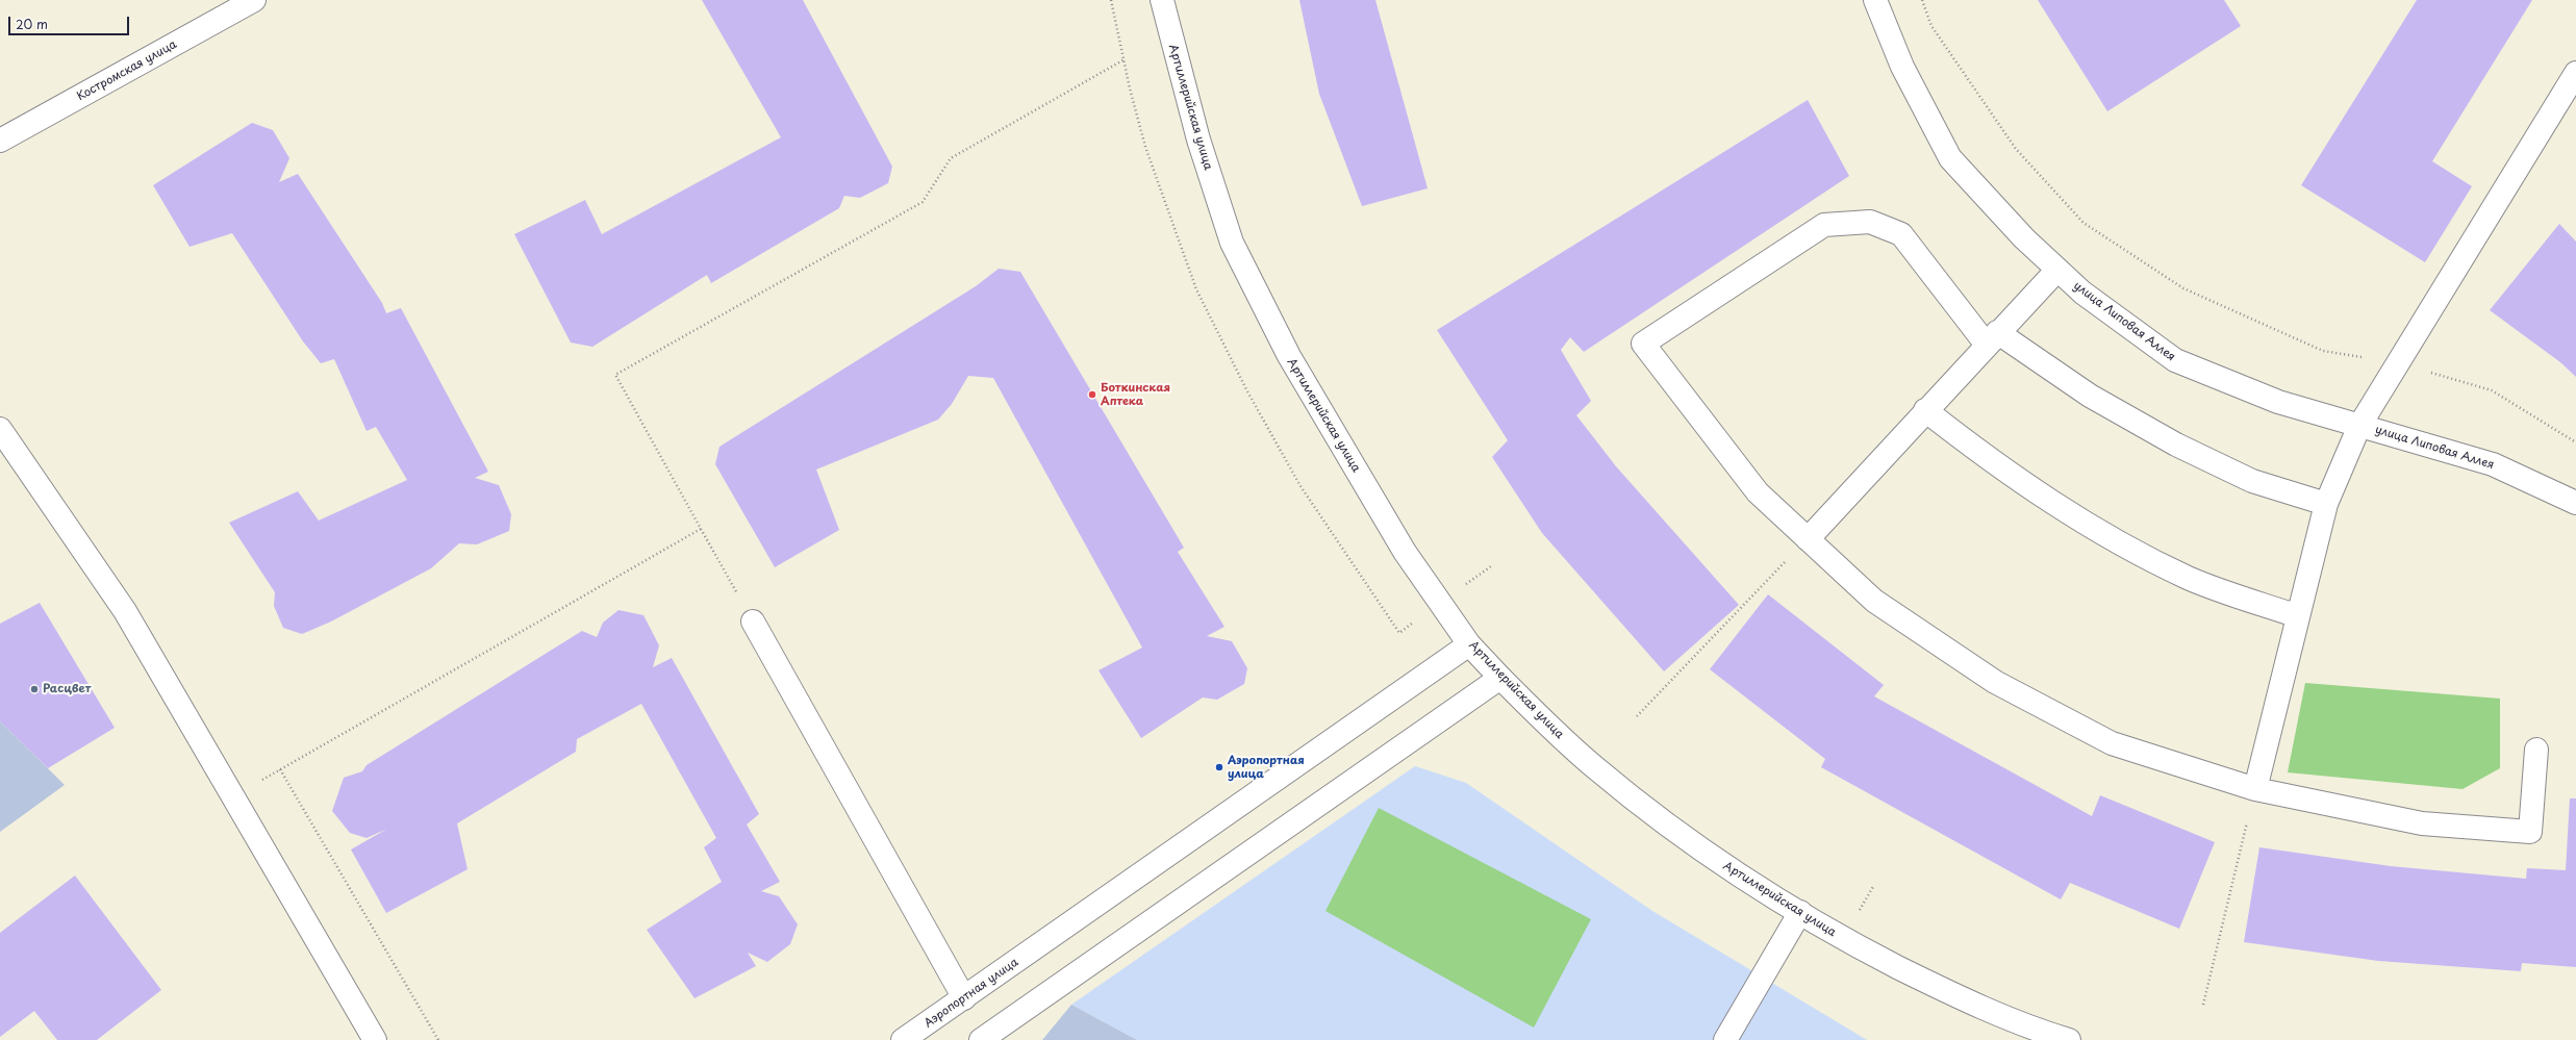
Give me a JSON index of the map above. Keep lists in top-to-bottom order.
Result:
{
  "streets": {
    "street": [
      "Костромская улица",
      "Артиллерийская улица",
      "улица Липовая Аллея",
      "Аэропортная улица"
    ]
  },
  "crossings": [
    ["Артиллерийская улица", "Аэропортная улица"]
  ],
  "places": ["Боткинская Аптека", "Расцвет", "Аэропортная улица"],
  "scale_bar": "20 m"
}
